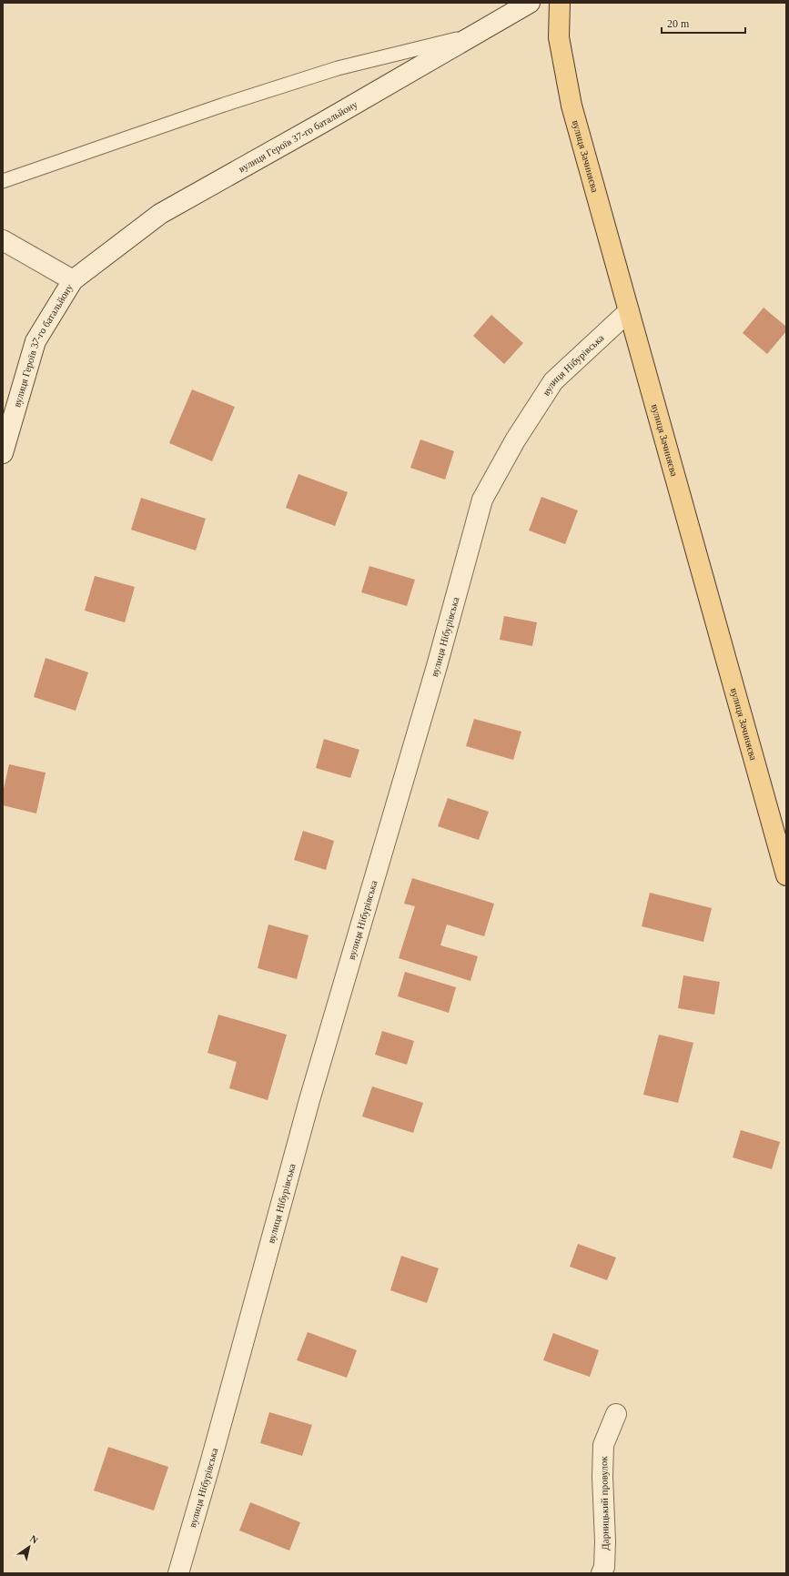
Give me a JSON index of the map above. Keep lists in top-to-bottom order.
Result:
{
  "streets": {
    "main road": ["вулиця Зачиняєва"],
    "street": ["вулиця Героїв 37-го батальйону", "вулиця Нібурівська", "Дарницький провулок"]
  },
  "crossings": [
    ["вулиця Зачиняєва", "вулиця Нібурівська"]
  ],
  "scale_bar": "20 m",
  "north": "top right"
}
